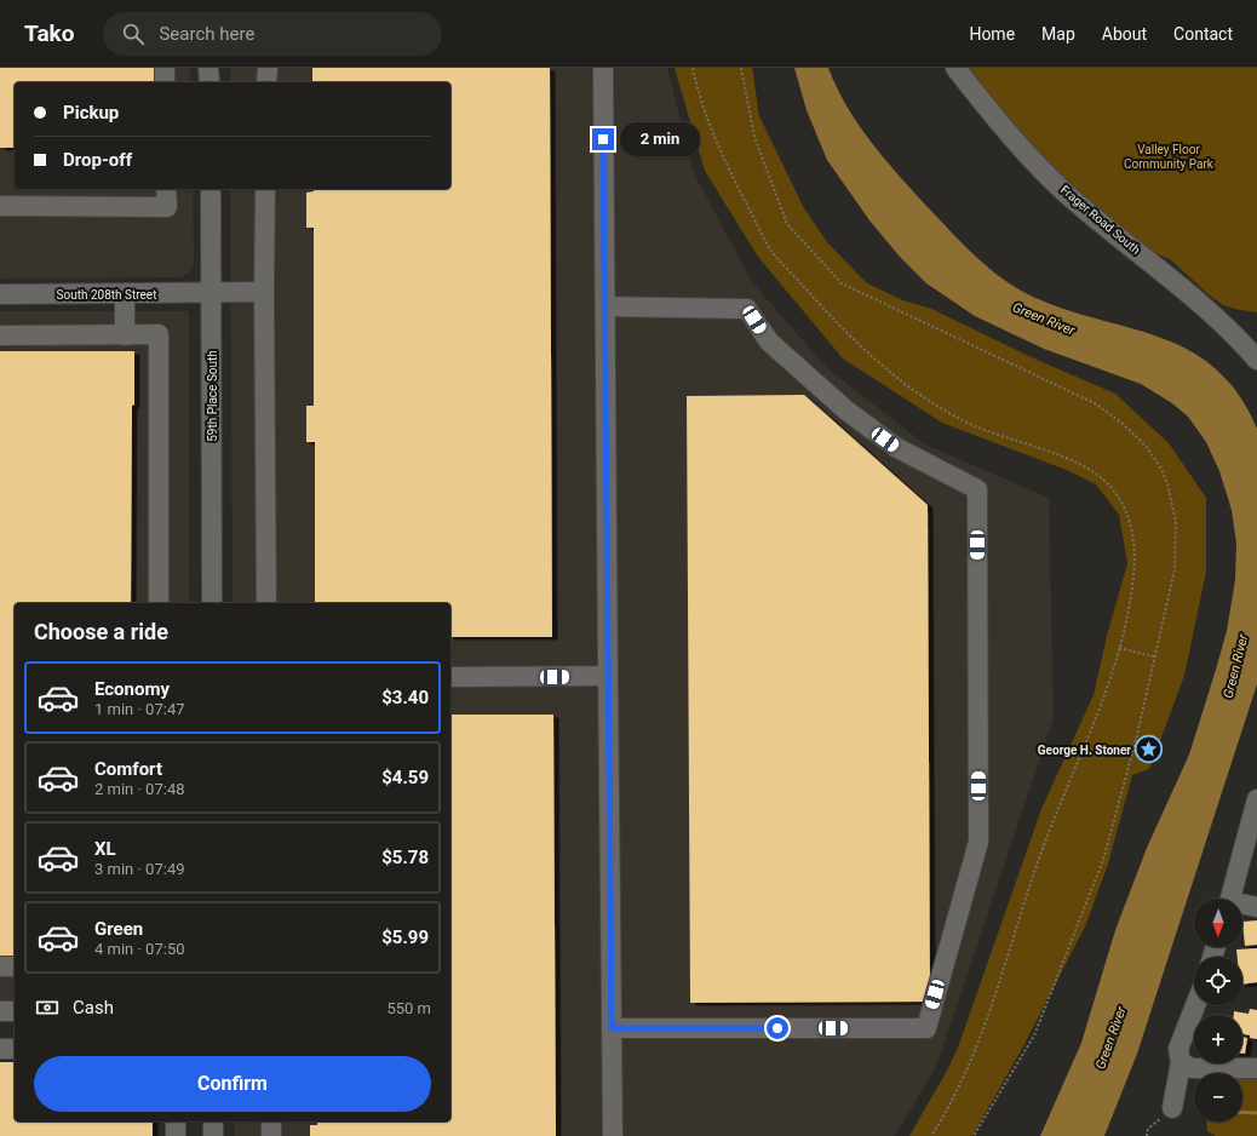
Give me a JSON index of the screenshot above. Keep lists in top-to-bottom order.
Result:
{
  "streets": {
    "street": ["Frager Road South", "South 208th Street", "59th Place South"]
  },
  "crossings": [
    ["South 208th Street", "59th Place South"]
  ],
  "water": ["Green River"],
  "parks": ["Valley Floor Community Park"],
  "places": {
    "place": ["George H. Stoner"]
  },
  "north": "bottom",
  "page": {
    "header": "Tako",
    "search": "Search here",
    "nav": [
      "Home",
      "Map",
      "About",
      "Contact"
    ],
    "banner": ["Pickup", "Drop-off"],
    "bubble": "2 min",
    "heading": "Choose a ride",
    "list": [
      {
        "name": "Economy",
        "note": "1 min · 07:47",
        "value": "$3.40"
      },
      {
        "name": "Comfort",
        "note": "2 min · 07:48",
        "value": "$4.59"
      },
      {
        "name": "XL",
        "note": "3 min · 07:49",
        "value": "$5.78"
      },
      {
        "name": "Green",
        "note": "4 min · 07:50",
        "value": "$5.99"
      }
    ],
    "map_buttons": ["+", "−"],
    "pay": ["Cash", "550 m"],
    "buttons": "Confirm"
  }
}
